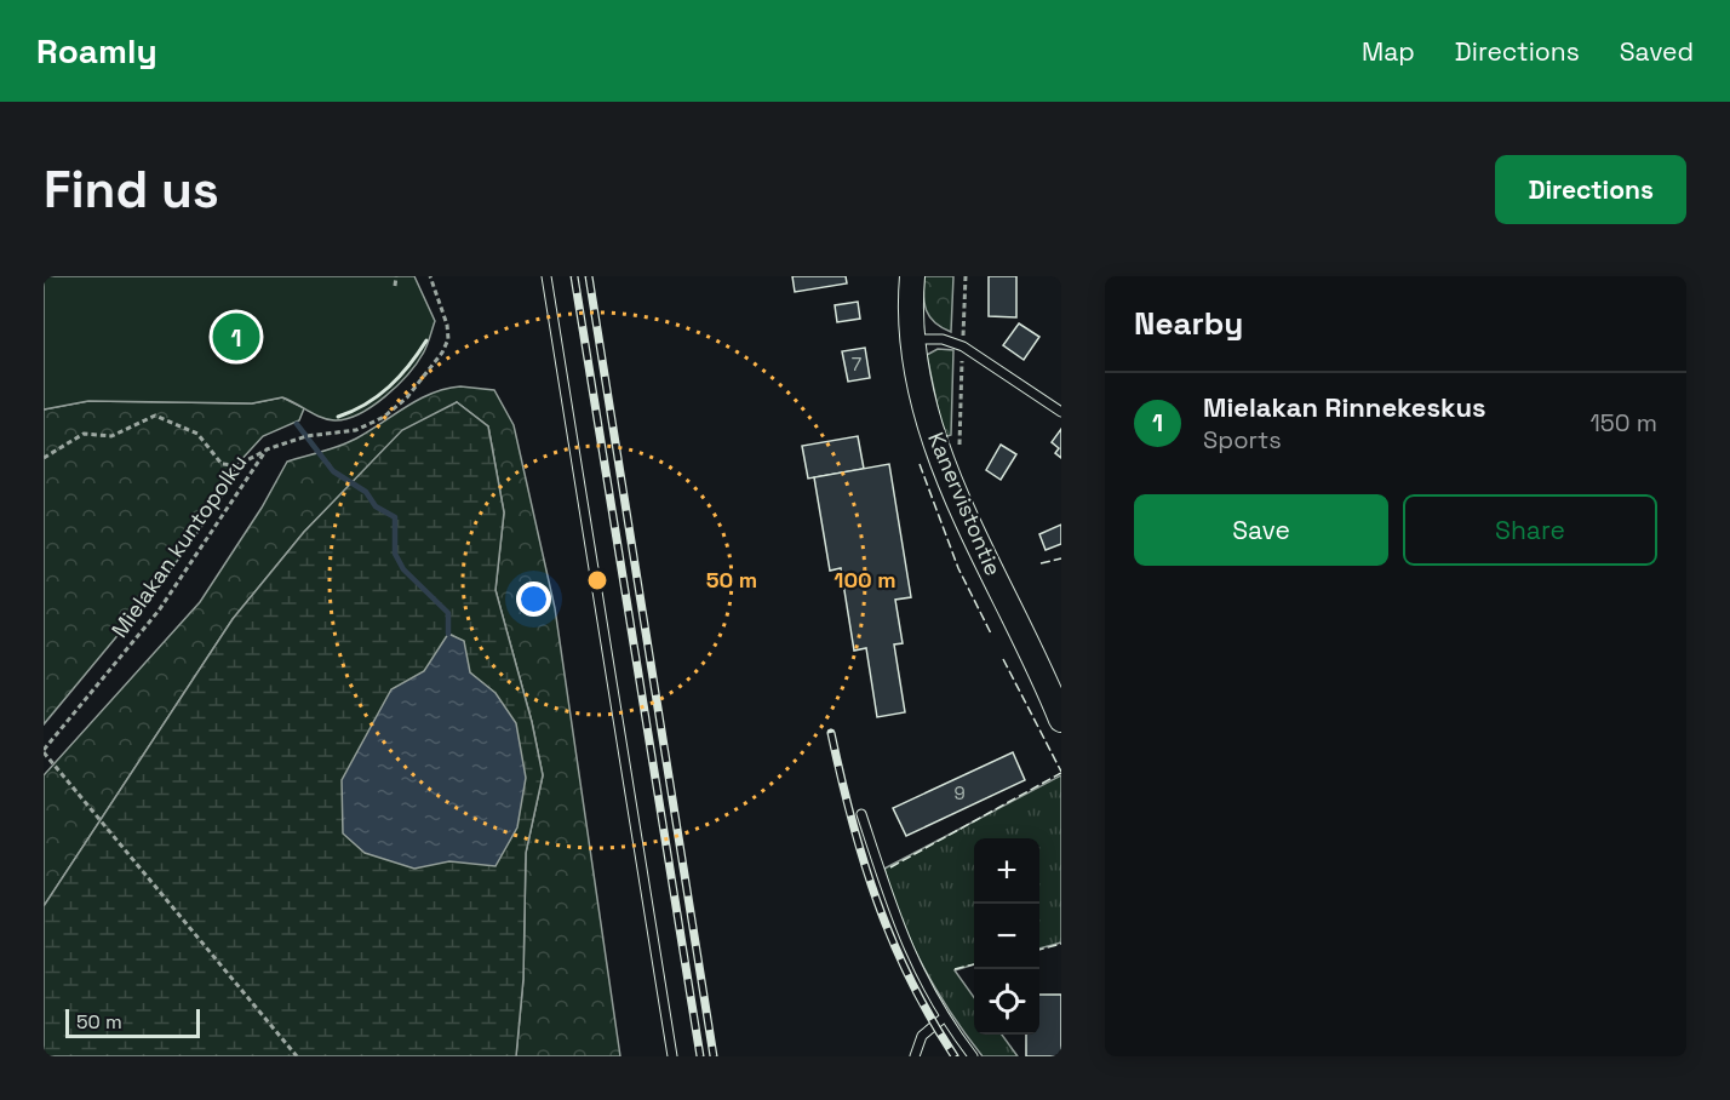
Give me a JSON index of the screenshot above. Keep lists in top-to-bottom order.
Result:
{
  "streets": {
    "street": ["Kanervistontie"],
    "path": ["Mielakan kuntopolku"]
  },
  "house_numbers": ["7", "9"],
  "scale_bar": "50 m",
  "page": {
    "header": "Roamly",
    "nav": ["Map", "Directions", "Saved"],
    "buttons": [
      "Directions",
      ["Save", "Share"]
    ],
    "title": "Find us",
    "heading": "Nearby",
    "pins": "1",
    "list": [
      {
        "mark": "1",
        "name": "Mielakan Rinnekeskus",
        "note": "Sports",
        "value": "150 m"
      }
    ],
    "map_buttons": ["+", "−"],
    "scale": "50 m"
  },
  "rings": ["50 m", "100 m"]
}
